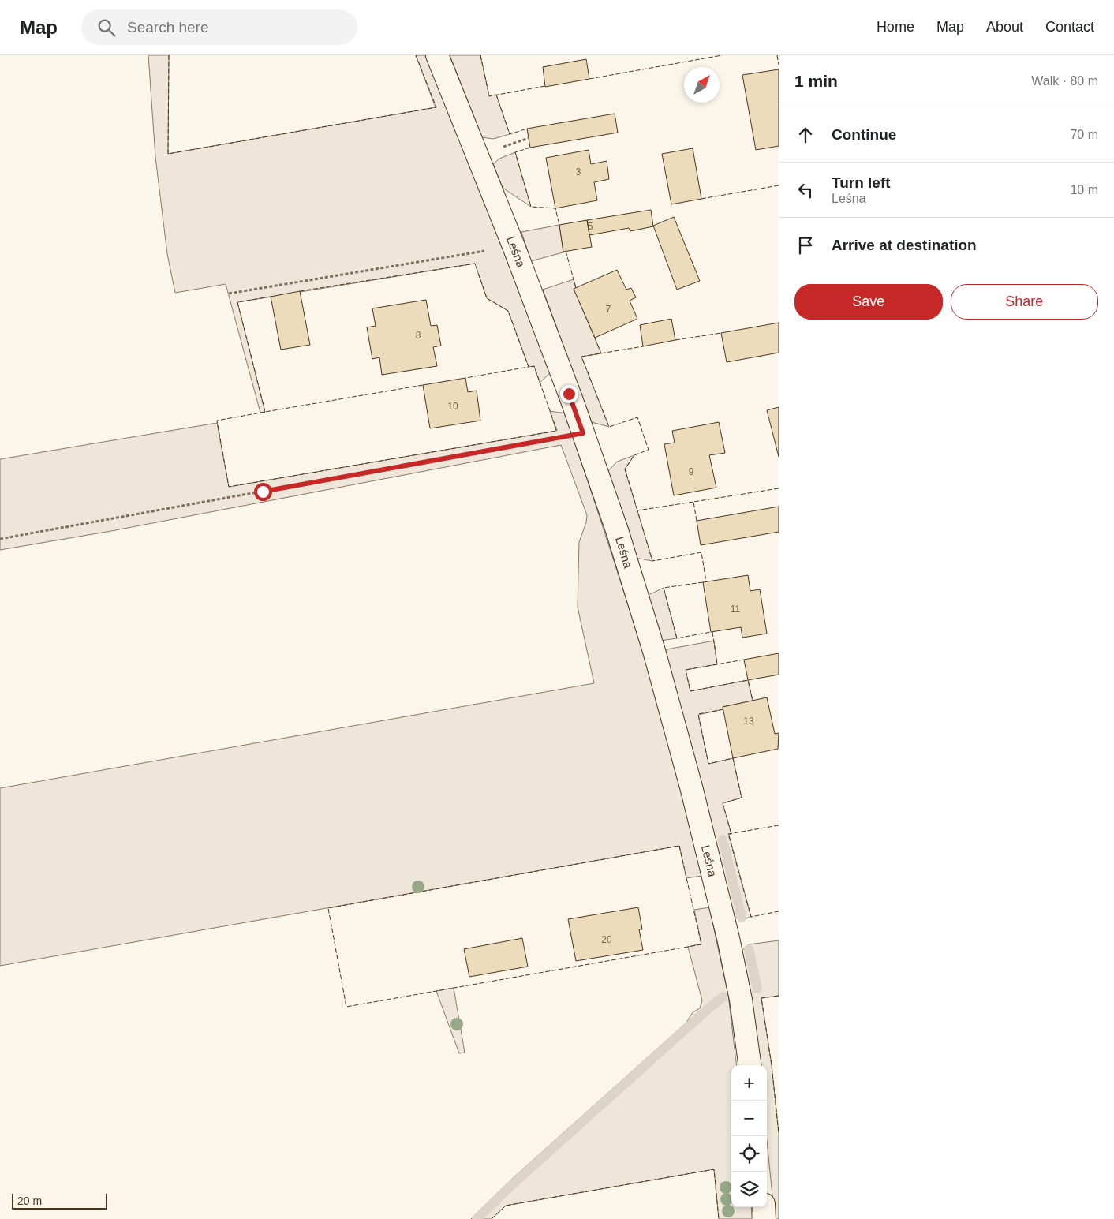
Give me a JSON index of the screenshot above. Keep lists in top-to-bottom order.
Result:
{
  "streets": {
    "street": ["Leśna"]
  },
  "house_numbers": [
    "3",
    "5",
    "7",
    "8",
    "10",
    "9",
    "11",
    "13",
    "20"
  ],
  "scale_bar": "20 m",
  "north": "top right",
  "page": {
    "header": "Map",
    "search": "Search here",
    "nav": [
      "Home",
      "Map",
      "About",
      "Contact"
    ],
    "heading": ["1 min", "Walk · 80 m"],
    "list": [
      ["Continue", "70 m"],
      ["Turn left", "Leśna", "10 m"],
      "Arrive at destination"
    ],
    "buttons": ["Save", "Share"],
    "map_buttons": ["+", "−"],
    "scale": "20 m"
  }
}
